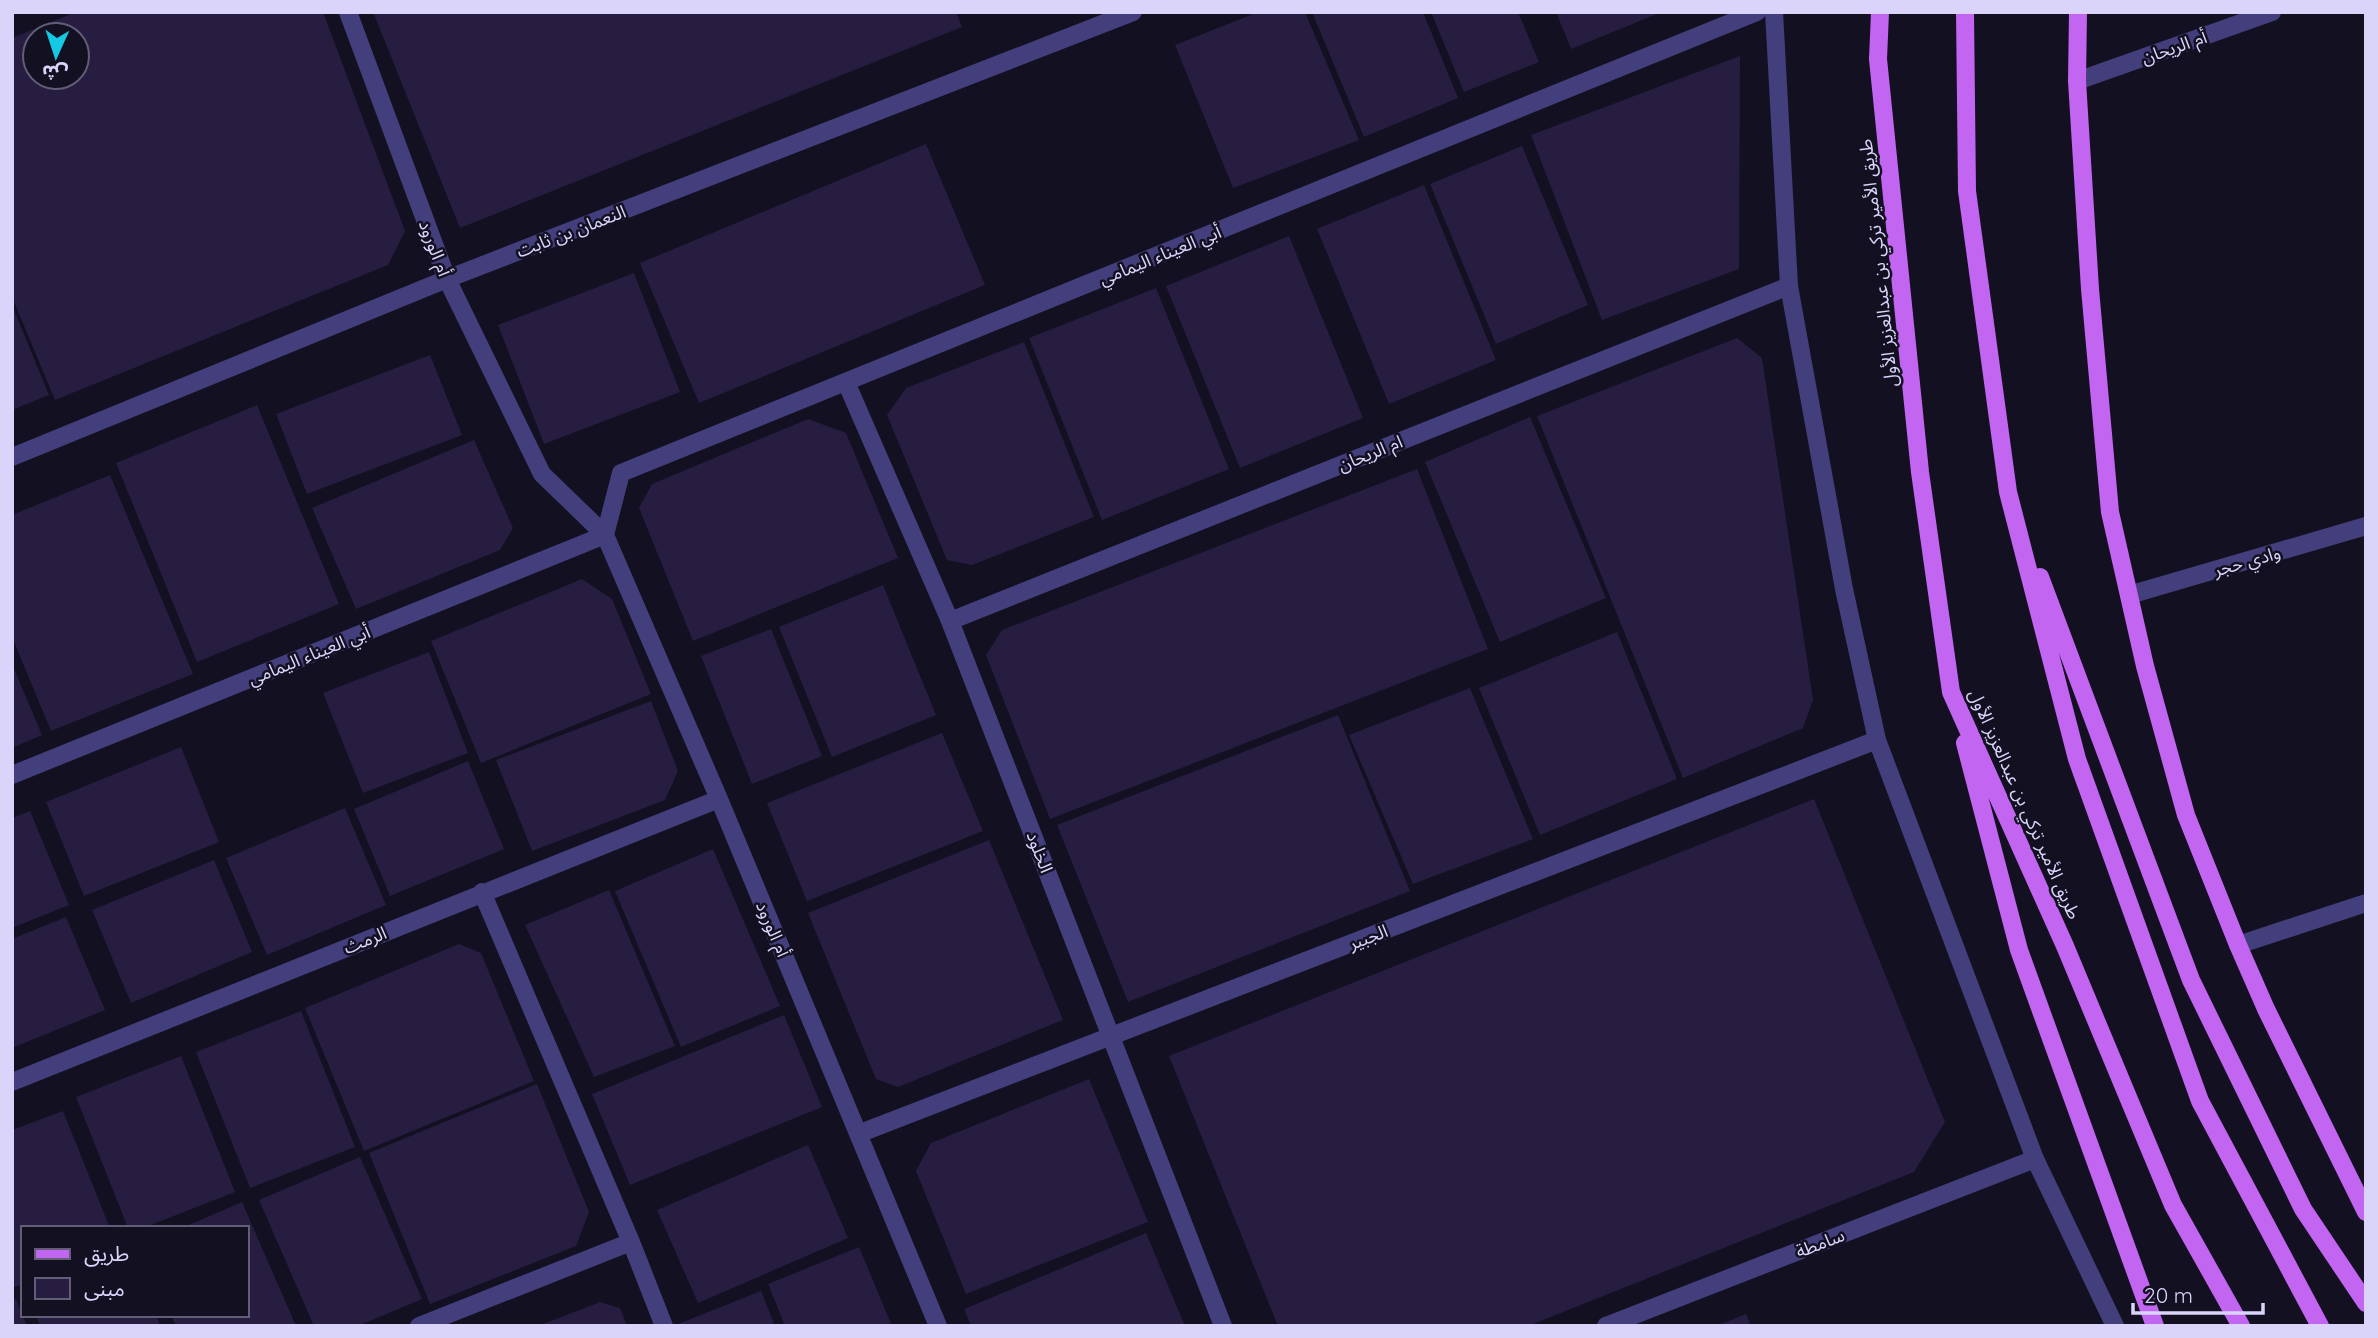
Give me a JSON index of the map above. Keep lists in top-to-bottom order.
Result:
{
  "streets": {
    "main road": ["طريق الأمير تركي بن عبدالعزيز الأول"],
    "street": [
      "أم الريحان",
      "النعمان بن ثابت",
      "أم الورود",
      "أبي العيناء اليمامي",
      "ام الريحان",
      "وادي حجر",
      "الخلود",
      "الجبير",
      "الرمث",
      "سامطة"
    ]
  },
  "crossings": [
    ["النعمان بن ثابت", "أم الورود"],
    ["أم الورود", "أبي العيناء اليمامي"],
    ["أم الورود", "الجبير"],
    ["أم الورود", "الرمث"],
    ["أبي العيناء اليمامي", "الخلود"],
    ["ام الريحان", "الخلود"],
    ["الخلود", "الجبير"]
  ],
  "legend": ["طريق", "مبنى"],
  "scale_bar": "20 m",
  "north": "bottom"
}
